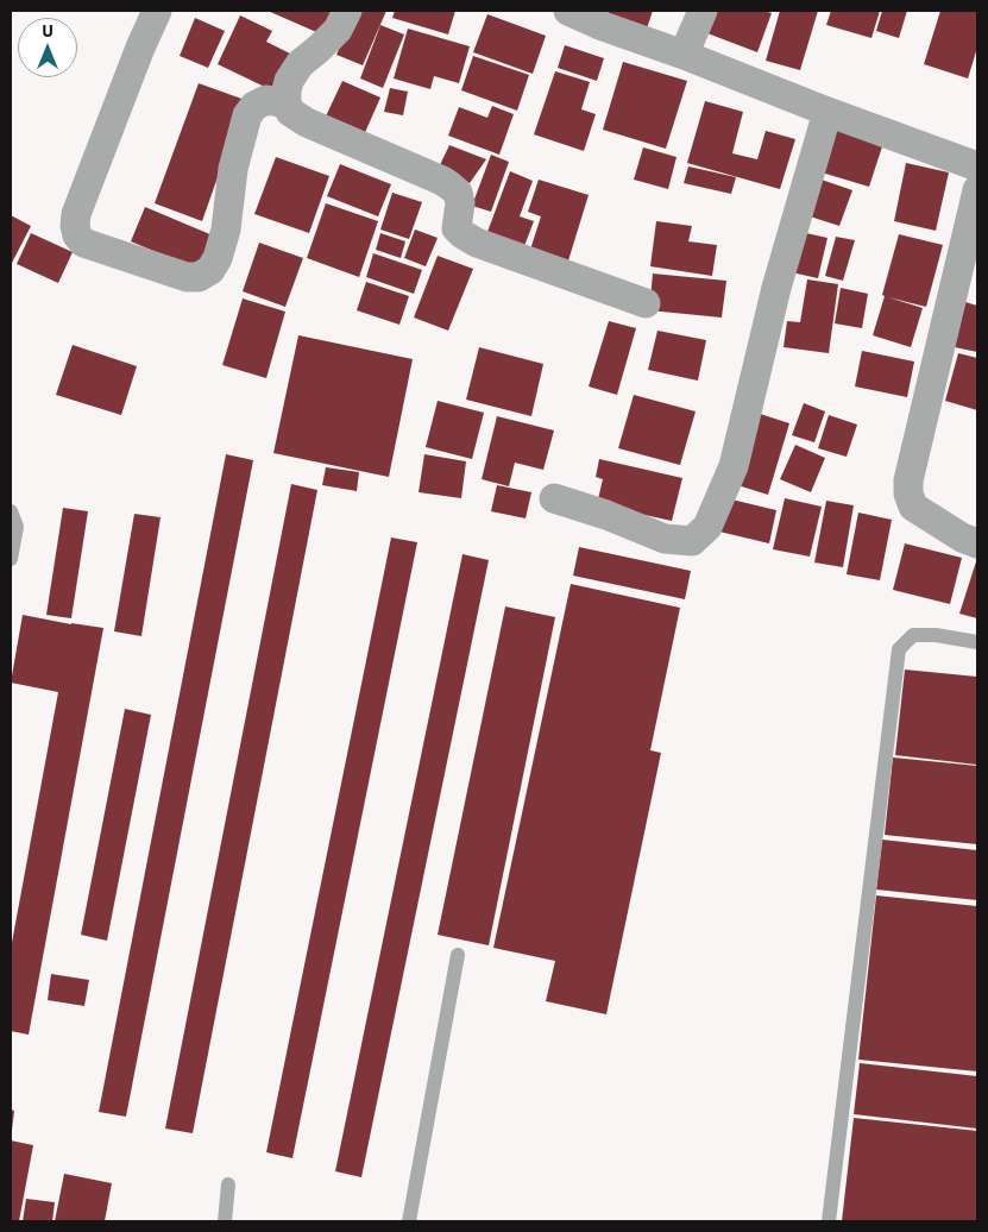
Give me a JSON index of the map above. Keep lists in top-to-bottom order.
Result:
{
  "north": "top"
}
